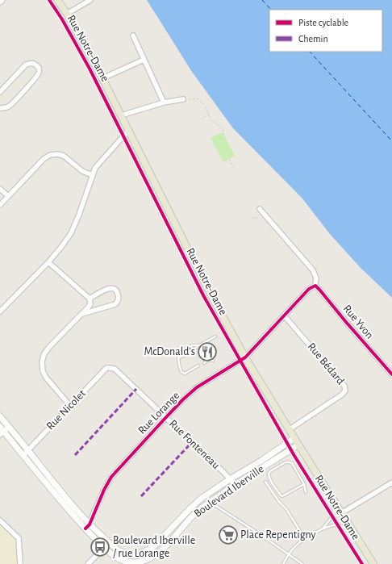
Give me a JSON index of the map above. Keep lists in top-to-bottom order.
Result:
{
  "streets": {
    "main road": ["Rue Notre-Dame"],
    "street": [
      "Rue Yvon",
      "Rue Bédard",
      "Rue Nicolet",
      "Rue Lorange",
      "Rue Fonteneau",
      "Boulevard Iberville"
    ]
  },
  "crossings": [
    ["Rue Notre-Dame", "Rue Bédard"],
    ["Rue Notre-Dame", "Rue Lorange"],
    ["Rue Notre-Dame", "Boulevard Iberville"],
    ["Rue Yvon", "Rue Lorange"],
    ["Rue Bédard", "Rue Lorange"],
    ["Rue Nicolet", "Rue Fonteneau"],
    ["Rue Nicolet", "Boulevard Iberville"],
    ["Rue Lorange", "Rue Fonteneau"],
    ["Rue Lorange", "Boulevard Iberville"],
    ["Rue Fonteneau", "Boulevard Iberville"]
  ],
  "places": {
    "restaurant": ["McDonald's"],
    "supermarket": ["Place Repentigny"],
    "bus stop": ["Boulevard Iberville / rue Lorange"]
  },
  "legend": ["Piste cyclable", "Chemin"]
}
